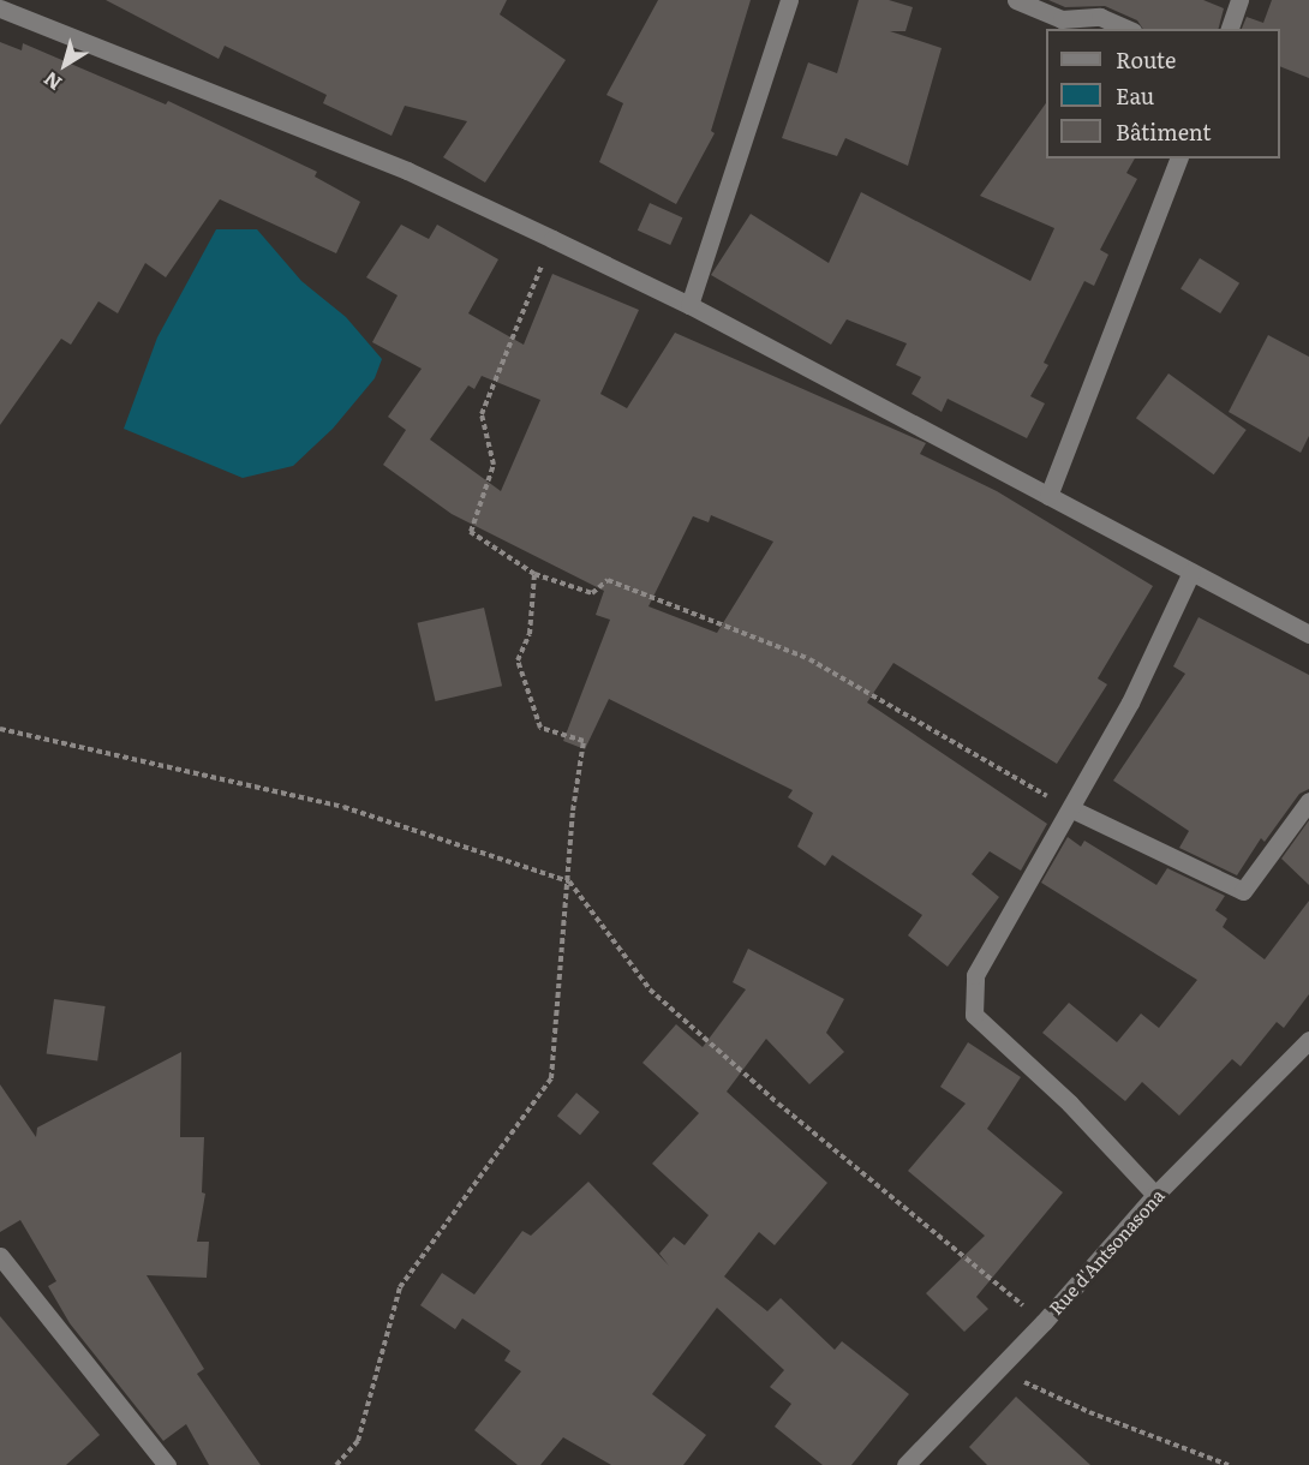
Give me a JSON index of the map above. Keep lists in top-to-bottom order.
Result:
{
  "streets": {
    "street": ["Rue d'Antsonasona"]
  },
  "legend": ["Route", "Eau", "Bâtiment"],
  "north": "bottom left"
}
